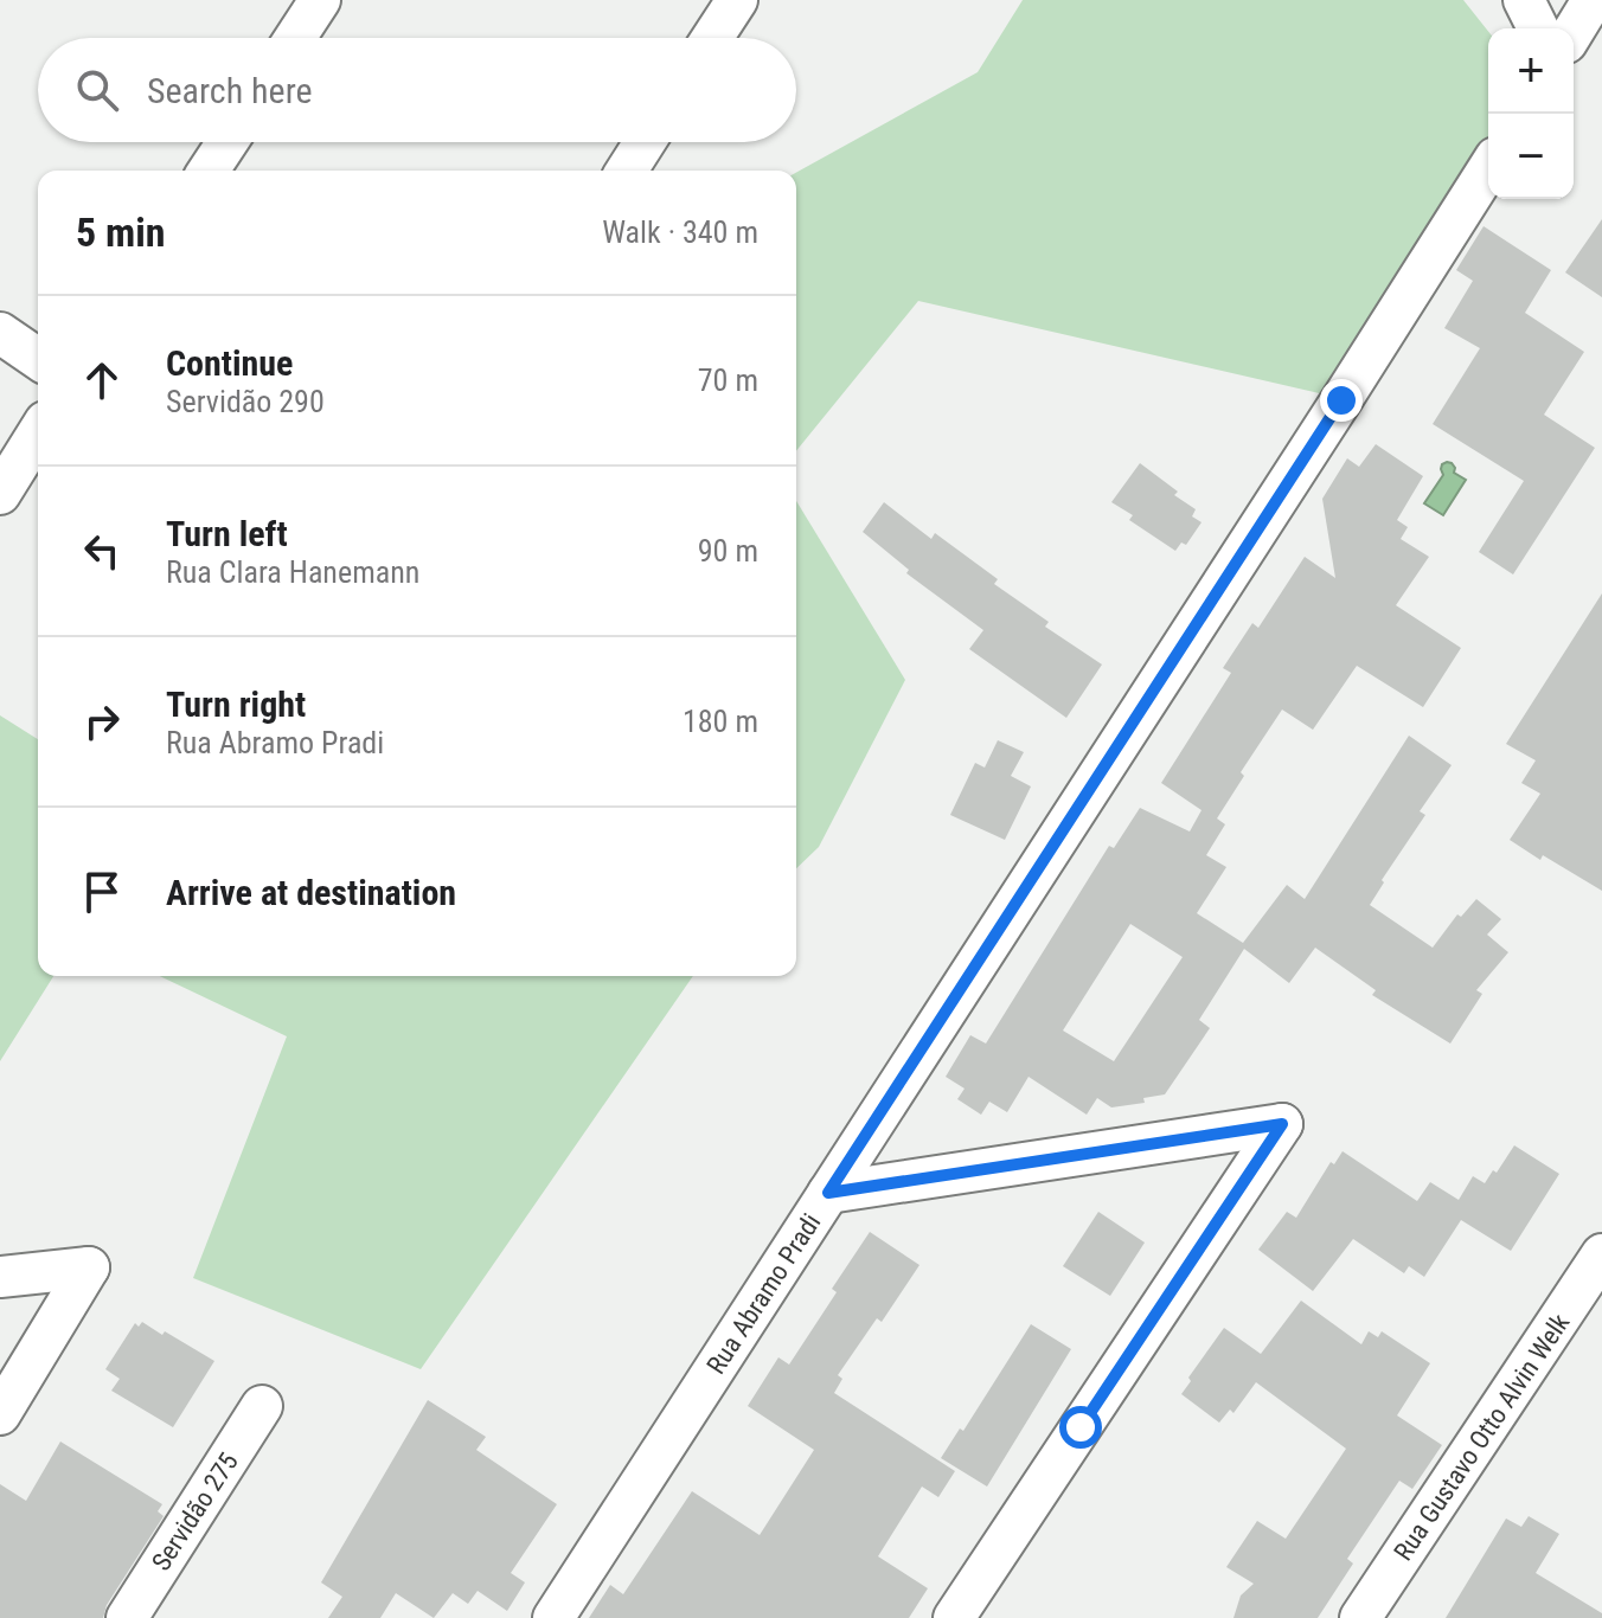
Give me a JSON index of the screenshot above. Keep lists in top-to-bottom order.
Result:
{
  "streets": {
    "street": ["Rua Abramo Pradi", "Rua Gustavo Otto Alvin Welk", "Servidão 275"]
  },
  "page": {
    "map_buttons": ["+", "−"],
    "search": "Search here",
    "heading": ["5 min", "Walk · 340 m"],
    "list": [
      ["Continue", "Servidão 290", "70 m"],
      ["Turn left", "Rua Clara Hanemann", "90 m"],
      ["Turn right", "Rua Abramo Pradi", "180 m"],
      "Arrive at destination"
    ]
  }
}
